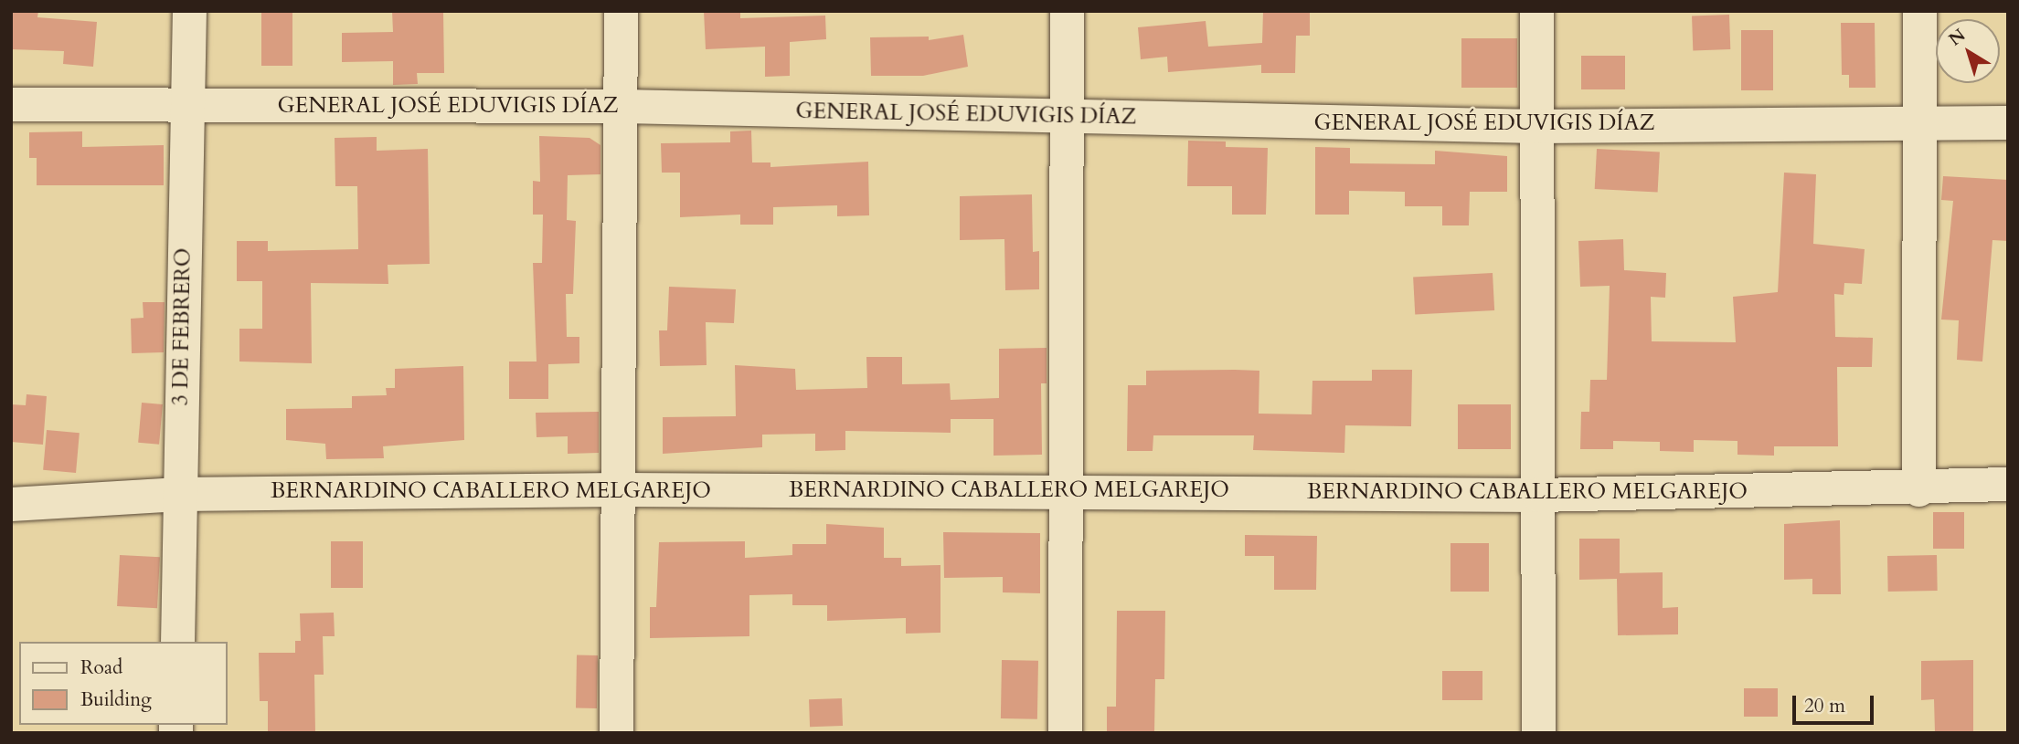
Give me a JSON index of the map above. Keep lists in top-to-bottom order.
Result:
{
  "streets": {
    "street": ["GENERAL JOSÉ EDUVIGIS DÍAZ", "3 DE FEBRERO", "BERNARDINO CABALLERO MELGAREJO"]
  },
  "crossings": [
    ["GENERAL JOSÉ EDUVIGIS DÍAZ", "3 DE FEBRERO"],
    ["3 DE FEBRERO", "BERNARDINO CABALLERO MELGAREJO"]
  ],
  "legend": ["Road", "Building"],
  "scale_bar": "20 m",
  "north": "top left"
}
